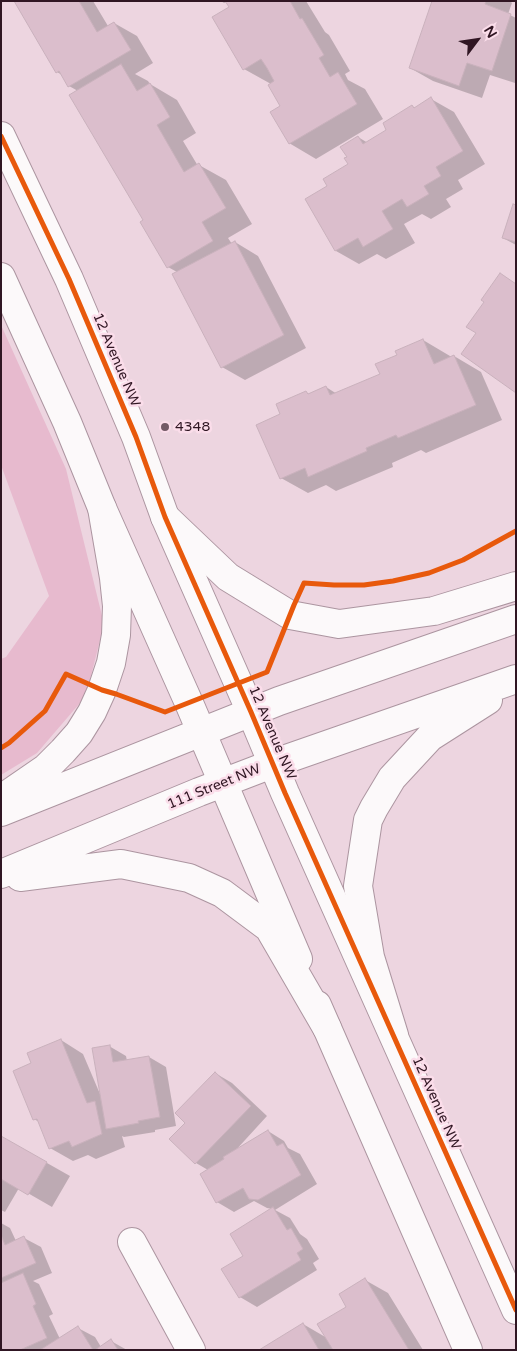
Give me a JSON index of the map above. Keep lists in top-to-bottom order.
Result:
{
  "streets": {
    "main road": ["12 Avenue NW", "111 Street NW"]
  },
  "crossings": [
    ["12 Avenue NW", "111 Street NW"]
  ],
  "places": ["4348"],
  "north": "top right"
}
